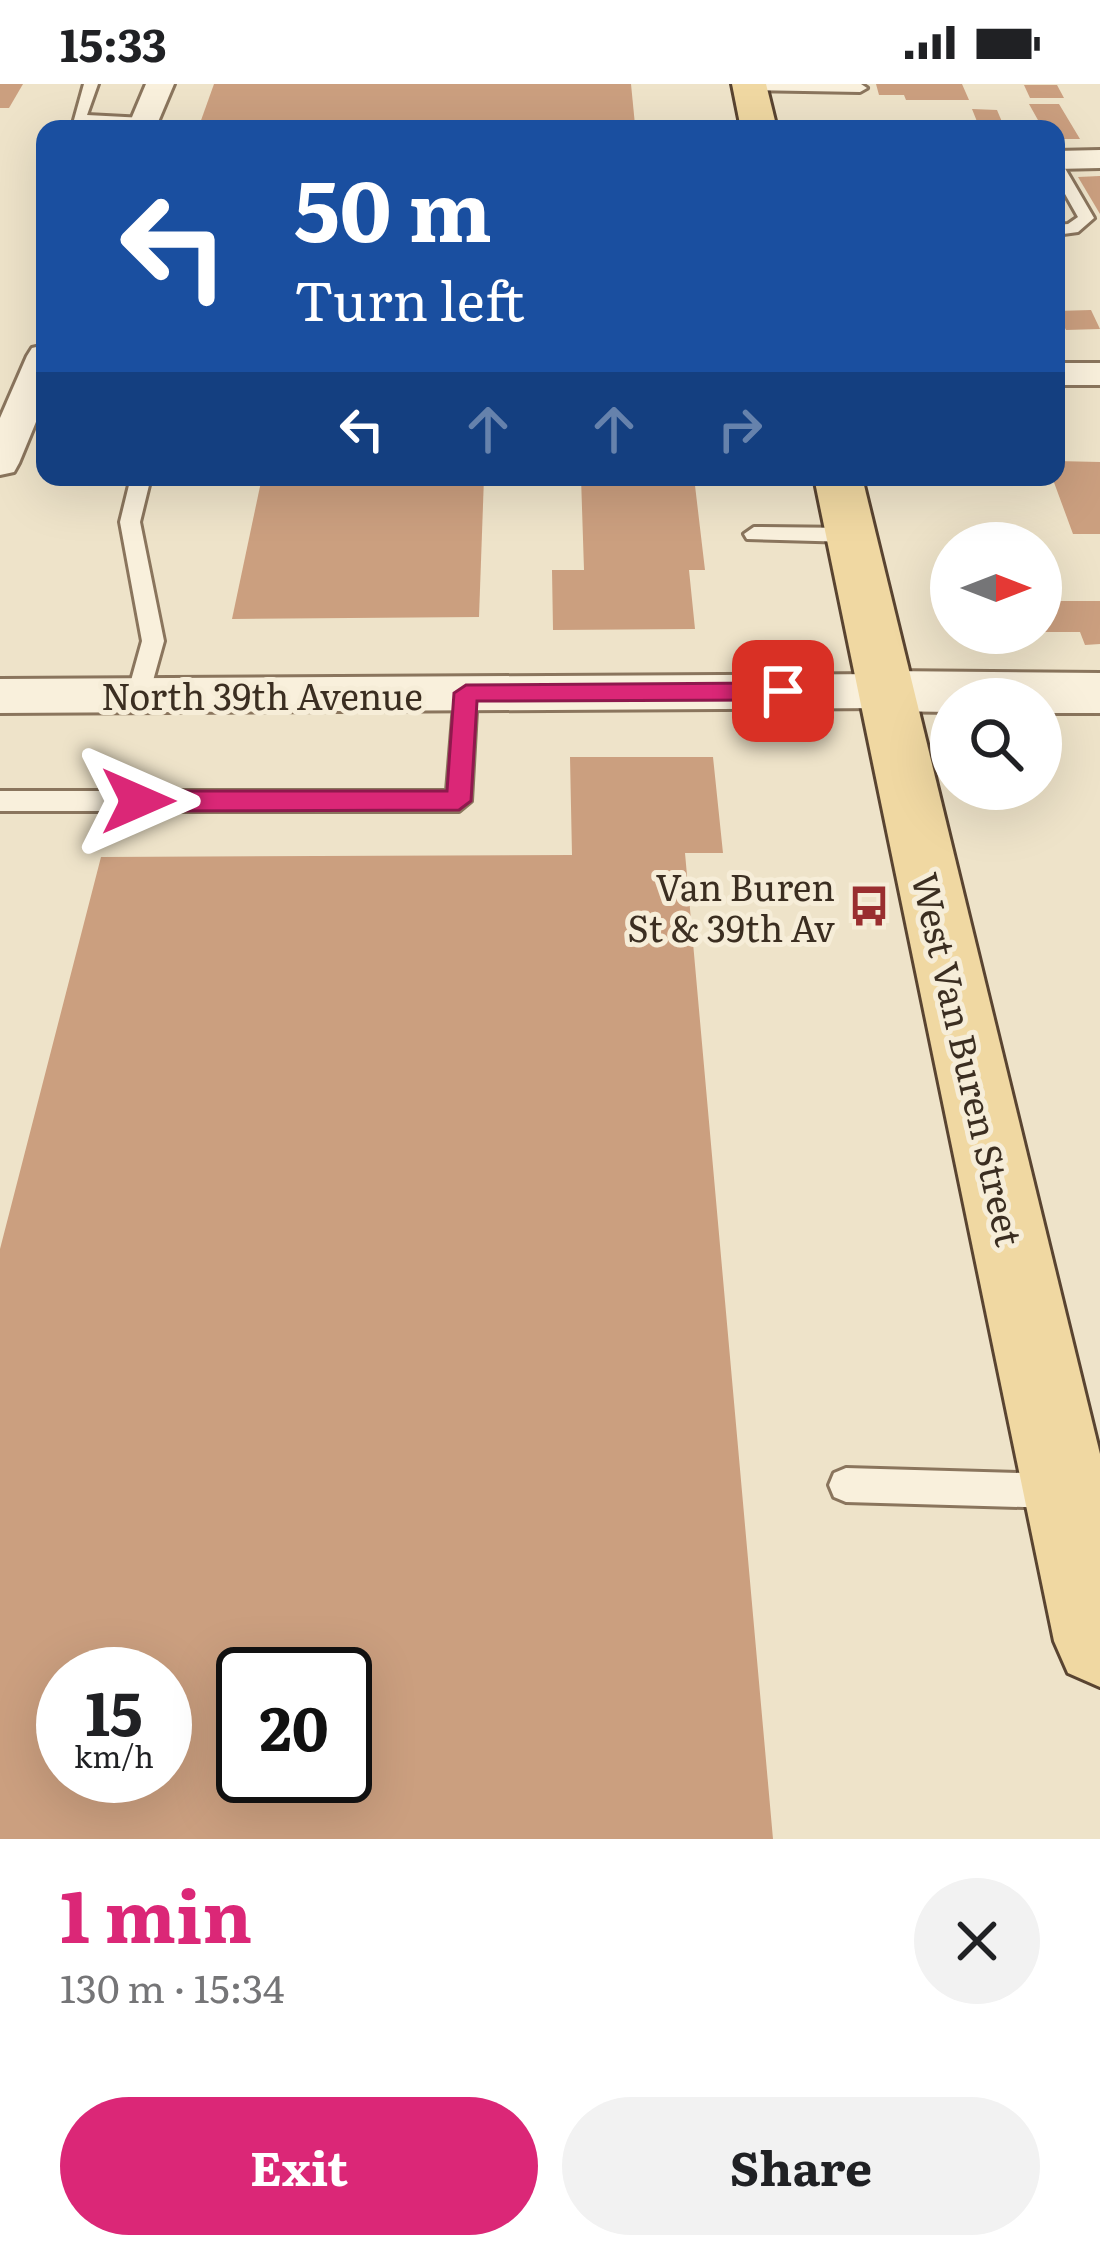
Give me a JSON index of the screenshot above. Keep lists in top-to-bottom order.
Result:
{
  "streets": {
    "main road": ["West Van Buren Street"],
    "street": ["North 39th Avenue"]
  },
  "crossings": [
    ["North 39th Avenue", "West Van Buren Street"]
  ],
  "places": {
    "bus stop": ["Van Buren St & 39th Av"]
  },
  "north": "right",
  "page": {
    "status": "15:33",
    "turn": ["50 m", "Turn left"],
    "speed": "15 km/h",
    "limit": "20",
    "heading": ["1 min", "130 m · 15:34"],
    "buttons": ["Exit", "Share"]
  }
}
